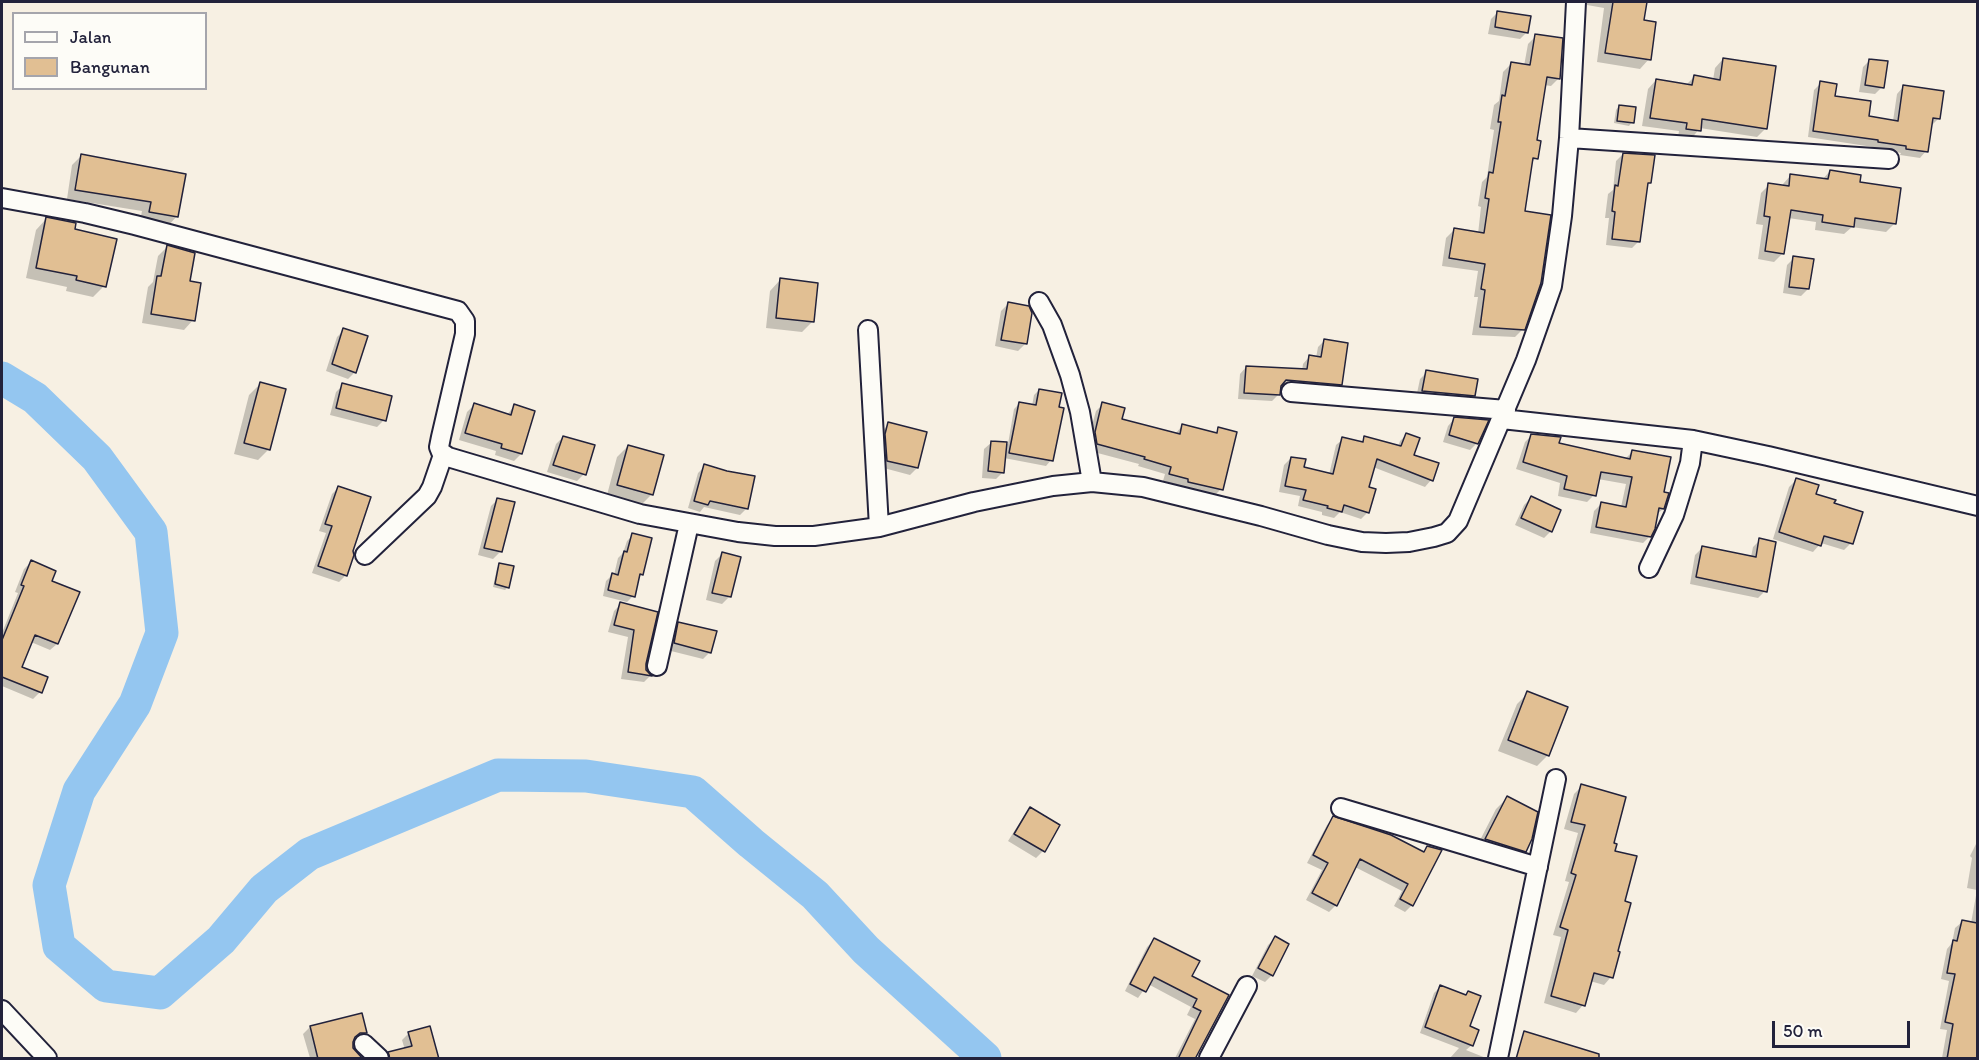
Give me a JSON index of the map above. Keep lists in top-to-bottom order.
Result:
{
  "legend": ["Jalan", "Bangunan"],
  "scale_bar": "50 m"
}
